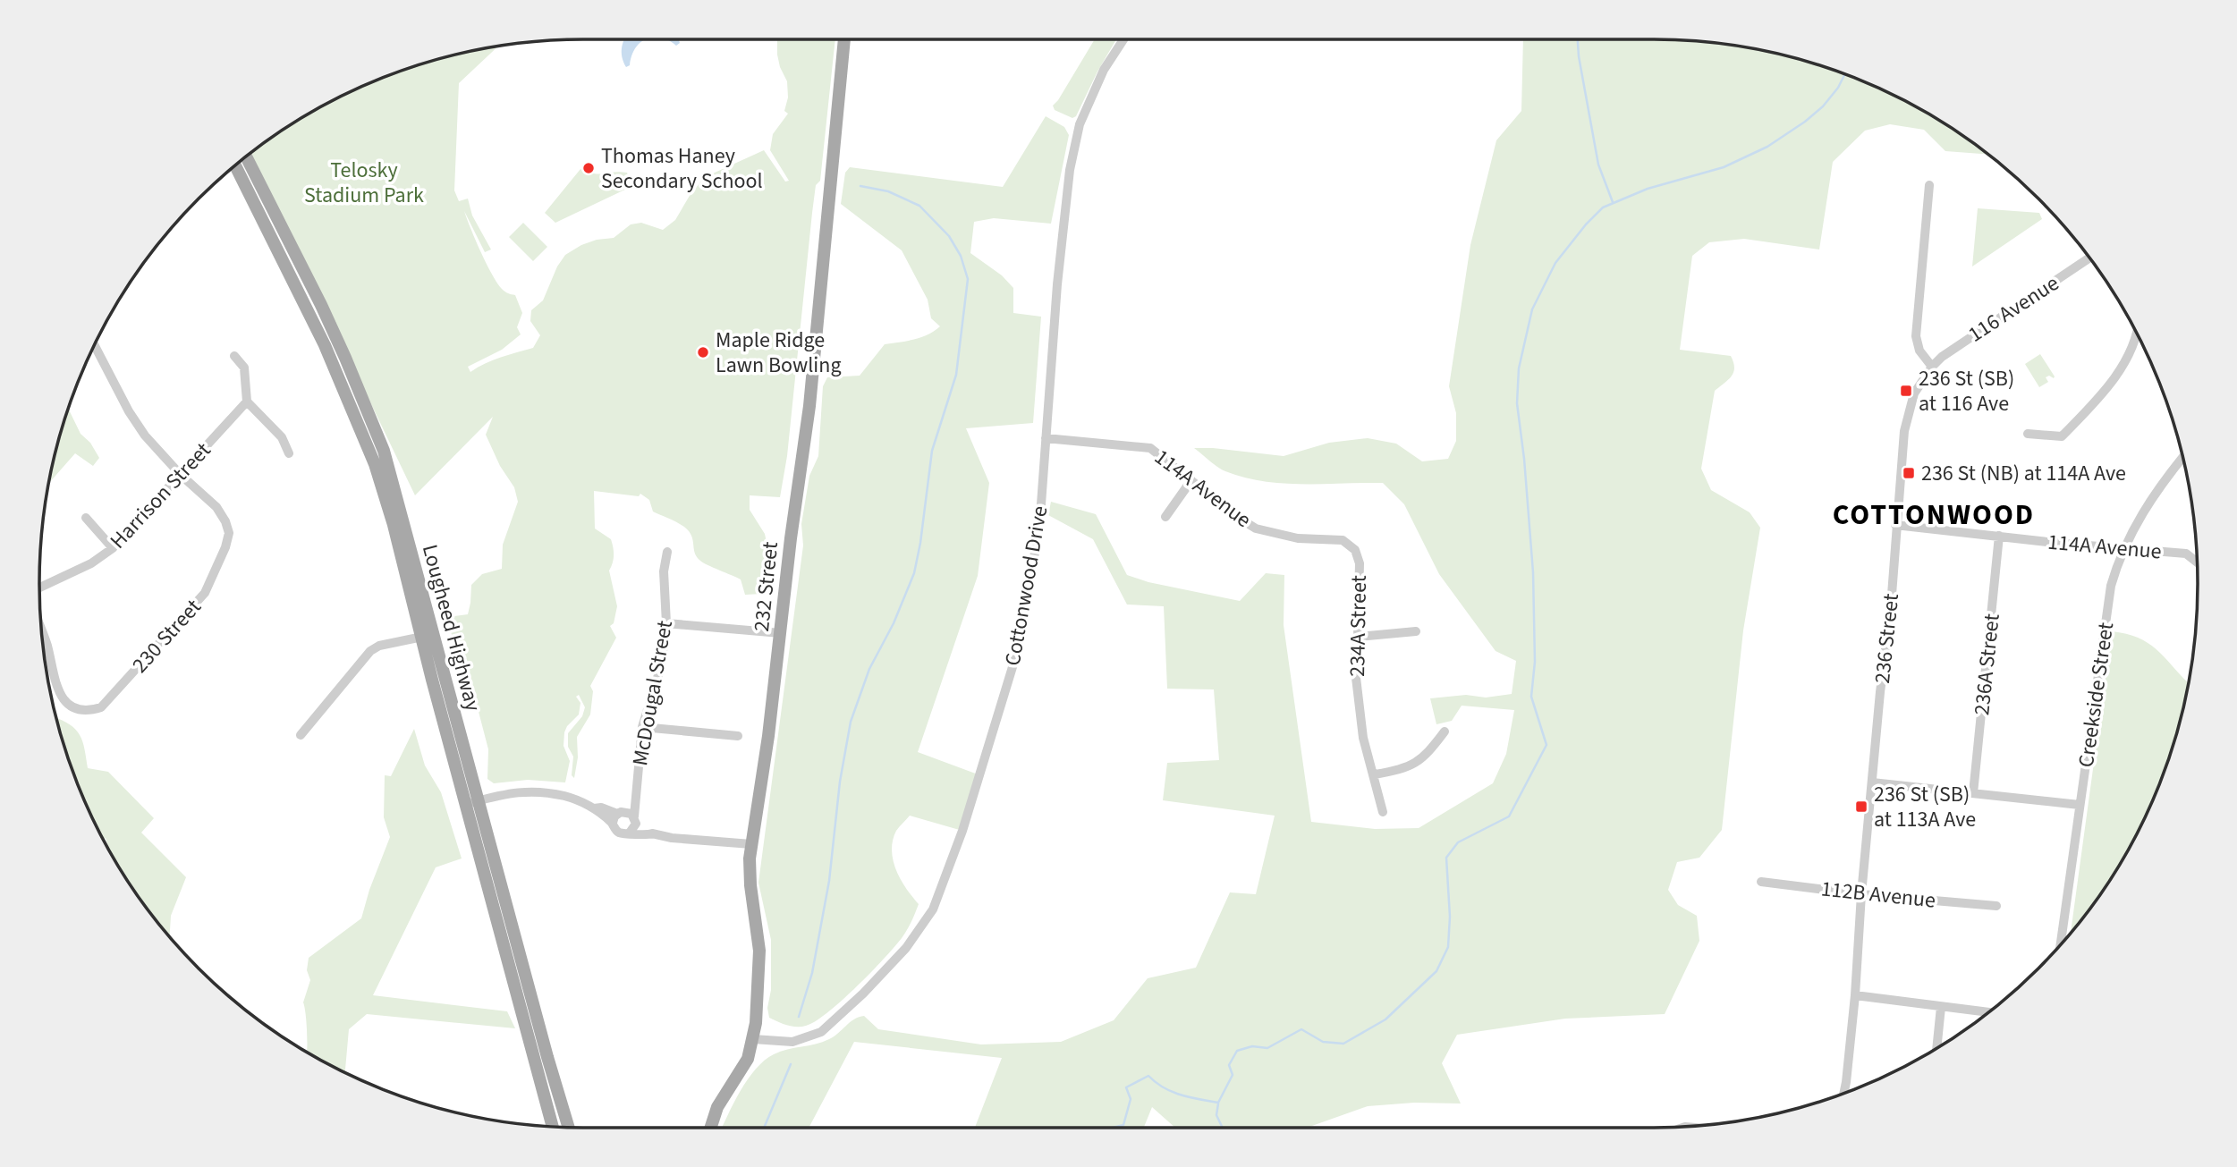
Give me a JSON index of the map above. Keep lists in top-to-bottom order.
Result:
{
  "streets": {
    "main road": ["232 Street", "Lougheed Highway"],
    "street": [
      "116 Avenue",
      "114A Avenue",
      "Harrison Street",
      "Cottonwood Drive",
      "234A Street",
      "230 Street",
      "236 Street",
      "236A Street",
      "McDougal Street",
      "Creekside Street",
      "112B Avenue"
    ]
  },
  "crossings": [
    ["116 Avenue", "236 Street"],
    ["114A Avenue", "Cottonwood Drive"],
    ["114A Avenue", "234A Street"],
    ["114A Avenue", "236 Street"],
    ["114A Avenue", "236A Street"],
    ["114A Avenue", "Creekside Street"],
    ["Harrison Street", "230 Street"],
    ["Cottonwood Drive", "232 Street"],
    ["236 Street", "112B Avenue"]
  ],
  "districts": ["COTTONWOOD"],
  "parks": ["Telosky Stadium Park"],
  "places": {
    "other": ["Thomas Haney Secondary School", "Maple Ridge Lawn Bowling"],
    "transit": ["236 St (SB) at 116 Ave", "236 St (NB) at 114A Ave", "236 St (SB) at 113A Ave"]
  }
}
